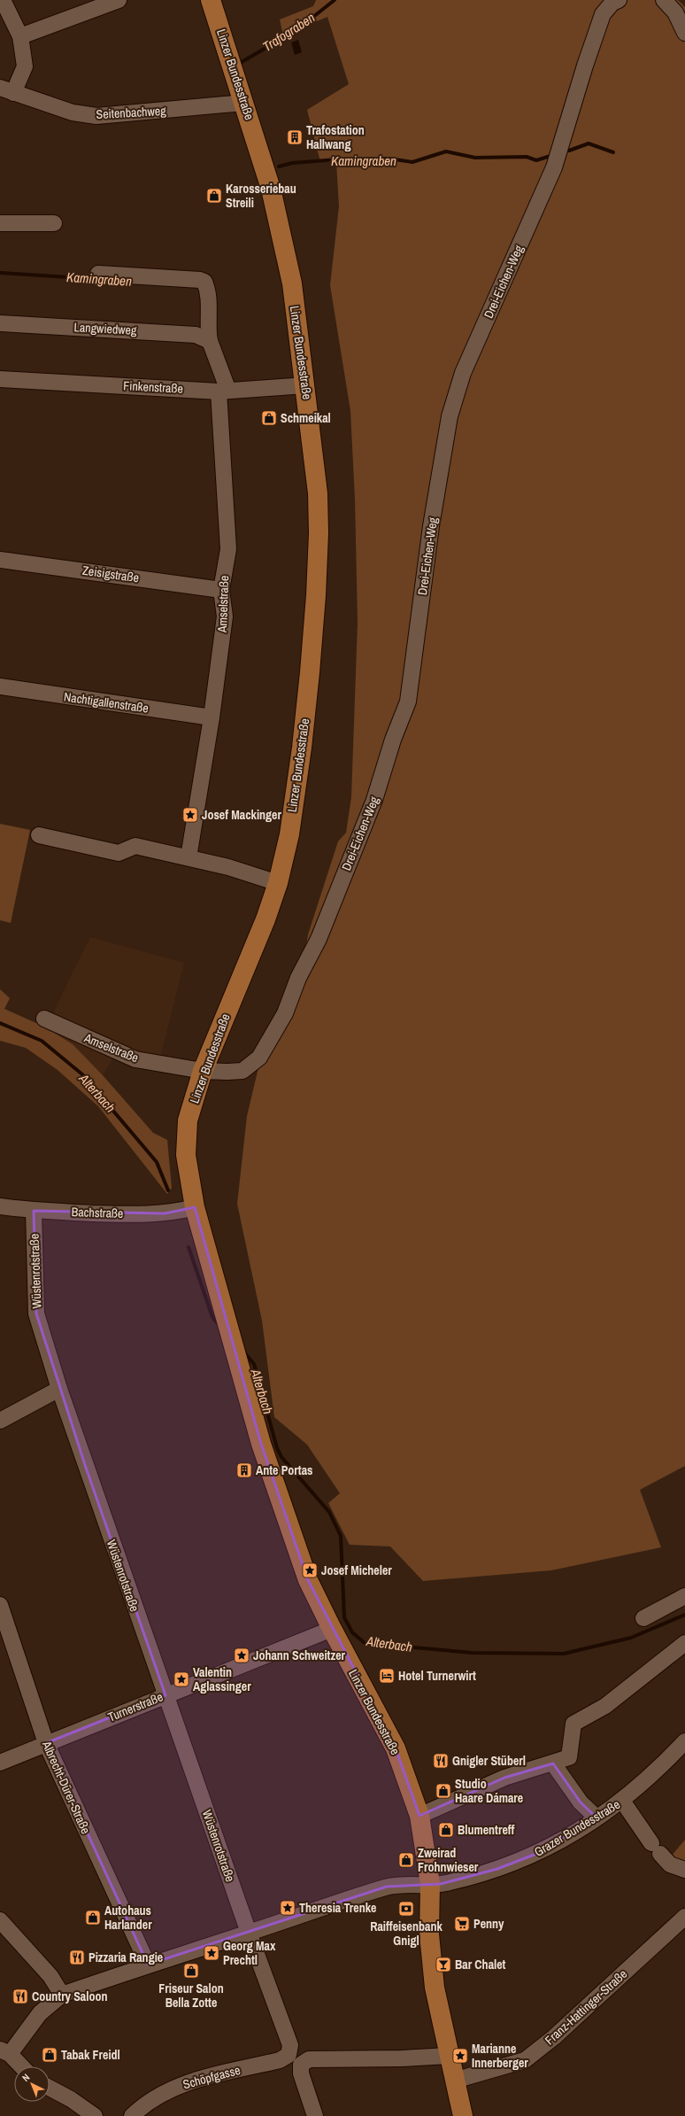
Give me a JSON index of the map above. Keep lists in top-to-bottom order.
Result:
{
  "streets": {
    "main road": ["Linzer Bundesstraße"],
    "street": [
      "Seitenbachweg",
      "Drei-Eichen-Weg",
      "Langwiedweg",
      "Finkenstraße",
      "Zeisigstraße",
      "Amselstraße",
      "Nachtigallenstraße",
      "Bachstraße",
      "Wüstenrotstraße",
      "Turnerstraße",
      "Albrecht-Dürer-Straße",
      "Grazer Bundesstraße",
      "Franz-Hattinger-Straße",
      "Schöpfgasse"
    ]
  },
  "crossings": [
    ["Linzer Bundesstraße", "Seitenbachweg"],
    ["Linzer Bundesstraße", "Drei-Eichen-Weg"],
    ["Linzer Bundesstraße", "Finkenstraße"],
    ["Linzer Bundesstraße", "Amselstraße"],
    ["Linzer Bundesstraße", "Bachstraße"],
    ["Linzer Bundesstraße", "Turnerstraße"],
    ["Linzer Bundesstraße", "Grazer Bundesstraße"],
    ["Linzer Bundesstraße", "Franz-Hattinger-Straße"],
    ["Drei-Eichen-Weg", "Amselstraße"],
    ["Finkenstraße", "Amselstraße"],
    ["Zeisigstraße", "Amselstraße"],
    ["Amselstraße", "Nachtigallenstraße"],
    ["Bachstraße", "Wüstenrotstraße"],
    ["Wüstenrotstraße", "Turnerstraße"],
    ["Wüstenrotstraße", "Grazer Bundesstraße"],
    ["Wüstenrotstraße", "Schöpfgasse"],
    ["Turnerstraße", "Albrecht-Dürer-Straße"],
    ["Albrecht-Dürer-Straße", "Grazer Bundesstraße"]
  ],
  "water": ["Trafograben", "Kamingraben", "Alterbach"],
  "places": {
    "building": ["Trafostation Hallwang", "Ante Portas"],
    "shop": [
      "Karosseriebau Streili",
      "Schmeikal",
      "Studio Haare Dámare",
      "Blumentreff",
      "Zweirad Frohnwieser",
      "Autohaus Harlander",
      "Friseur Salon Bella Zotte",
      "Tabak Freidl"
    ],
    "place": [
      "Josef Mackinger",
      "Josef Micheler",
      "Johann Schweitzer",
      "Valentin Aglassinger",
      "Theresia Trenke",
      "Georg Max Prechtl",
      "Marianne Innerberger"
    ],
    "hotel": ["Hotel Turnerwirt"],
    "restaurant": ["Gnigler Stüberl", "Pizzaria Rangie", "Country Saloon"],
    "bank": ["Raiffeisenbank Gnigl"],
    "supermarket": ["Penny"],
    "bar": ["Bar Chalet"]
  },
  "north": "top left"
}
